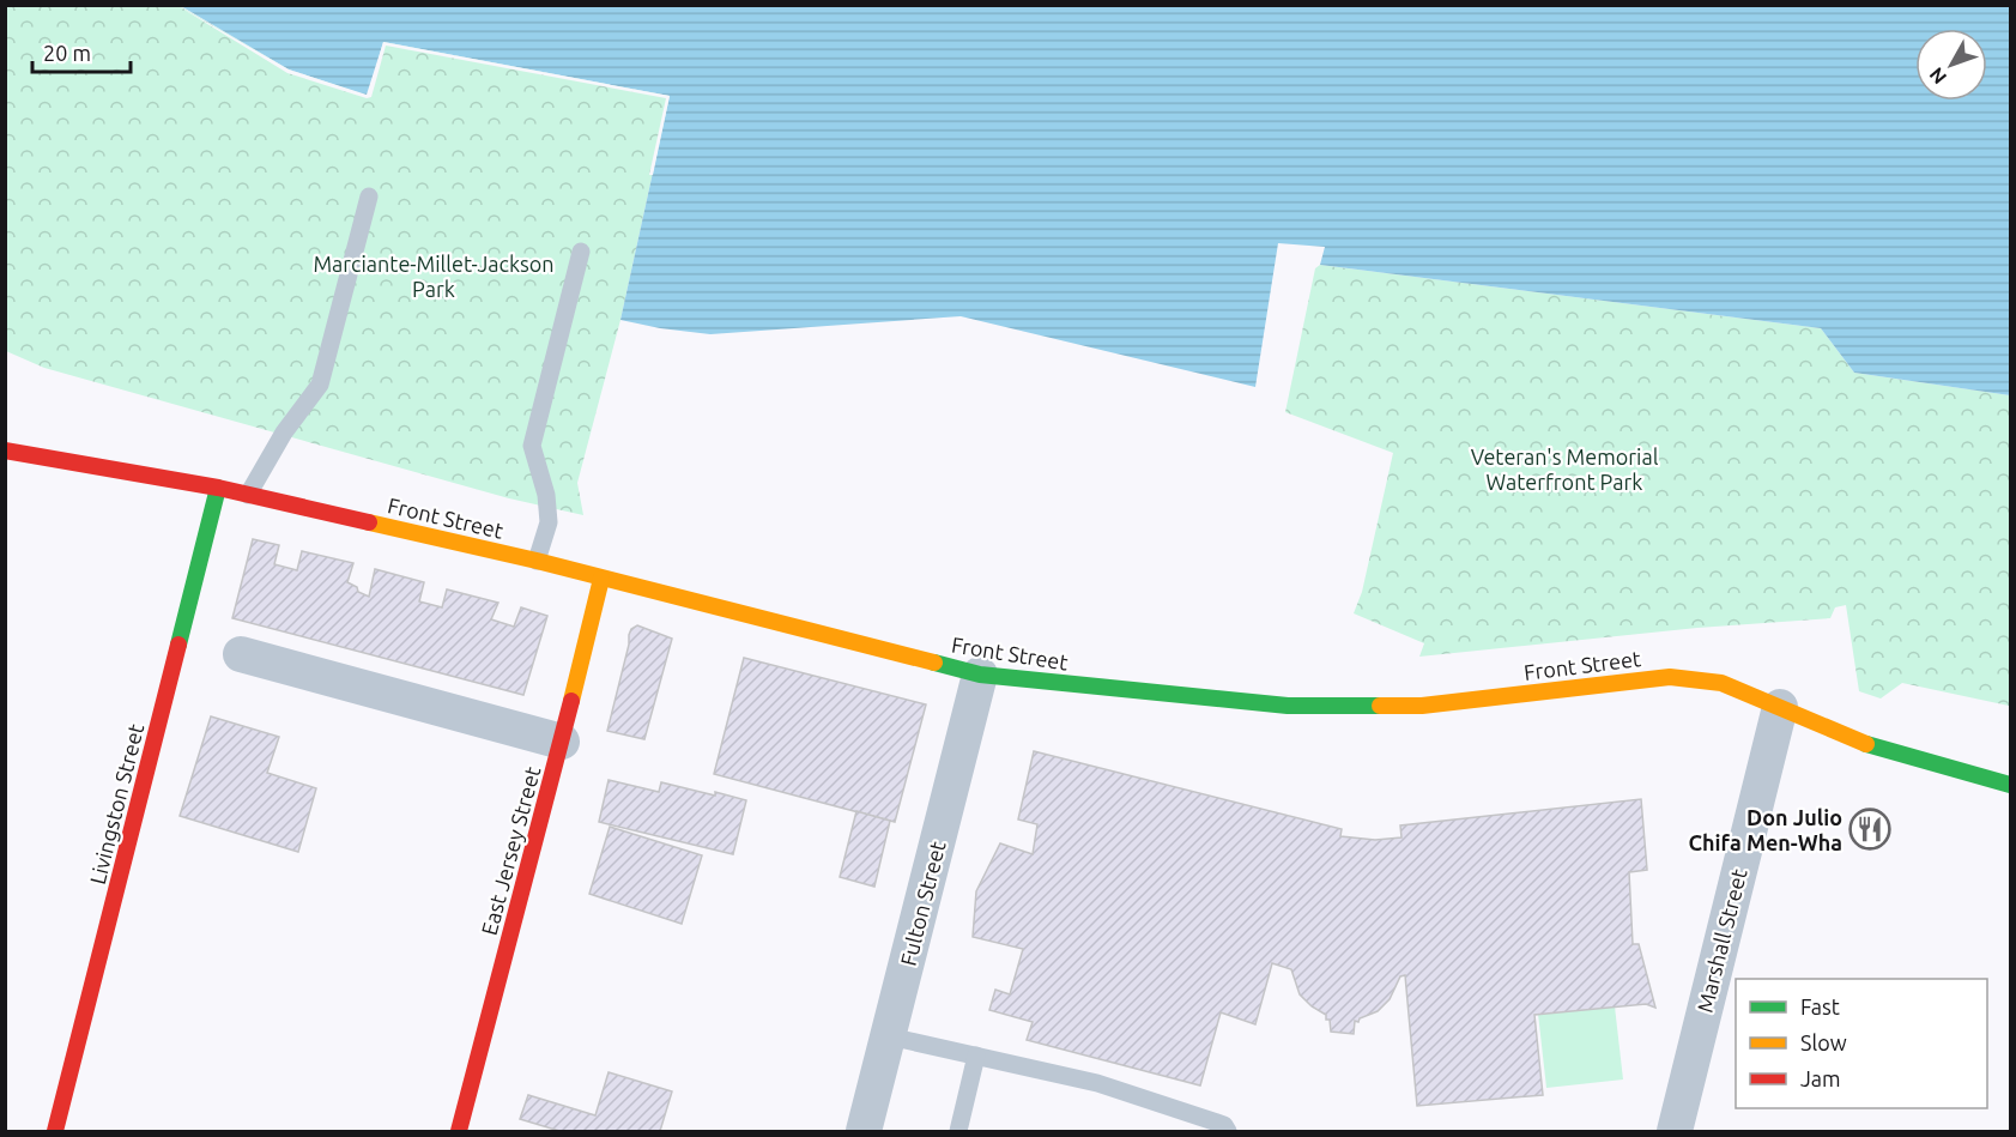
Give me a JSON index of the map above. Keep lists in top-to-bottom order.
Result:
{
  "streets": {
    "street": [
      "Front Street",
      "Livingston Street",
      "East Jersey Street",
      "Fulton Street",
      "Marshall Street"
    ]
  },
  "crossings": [
    ["Front Street", "Livingston Street"],
    ["Front Street", "East Jersey Street"],
    ["Front Street", "Fulton Street"],
    ["Front Street", "Marshall Street"]
  ],
  "parks": ["Marciante-Millet-Jackson Park", "Veteran's Memorial Waterfront Park"],
  "places": {
    "restaurant": ["Don Julio Chifa Men-Wha"]
  },
  "legend": ["Fast", "Slow", "Jam"],
  "scale_bar": "20 m",
  "north": "bottom left"
}
